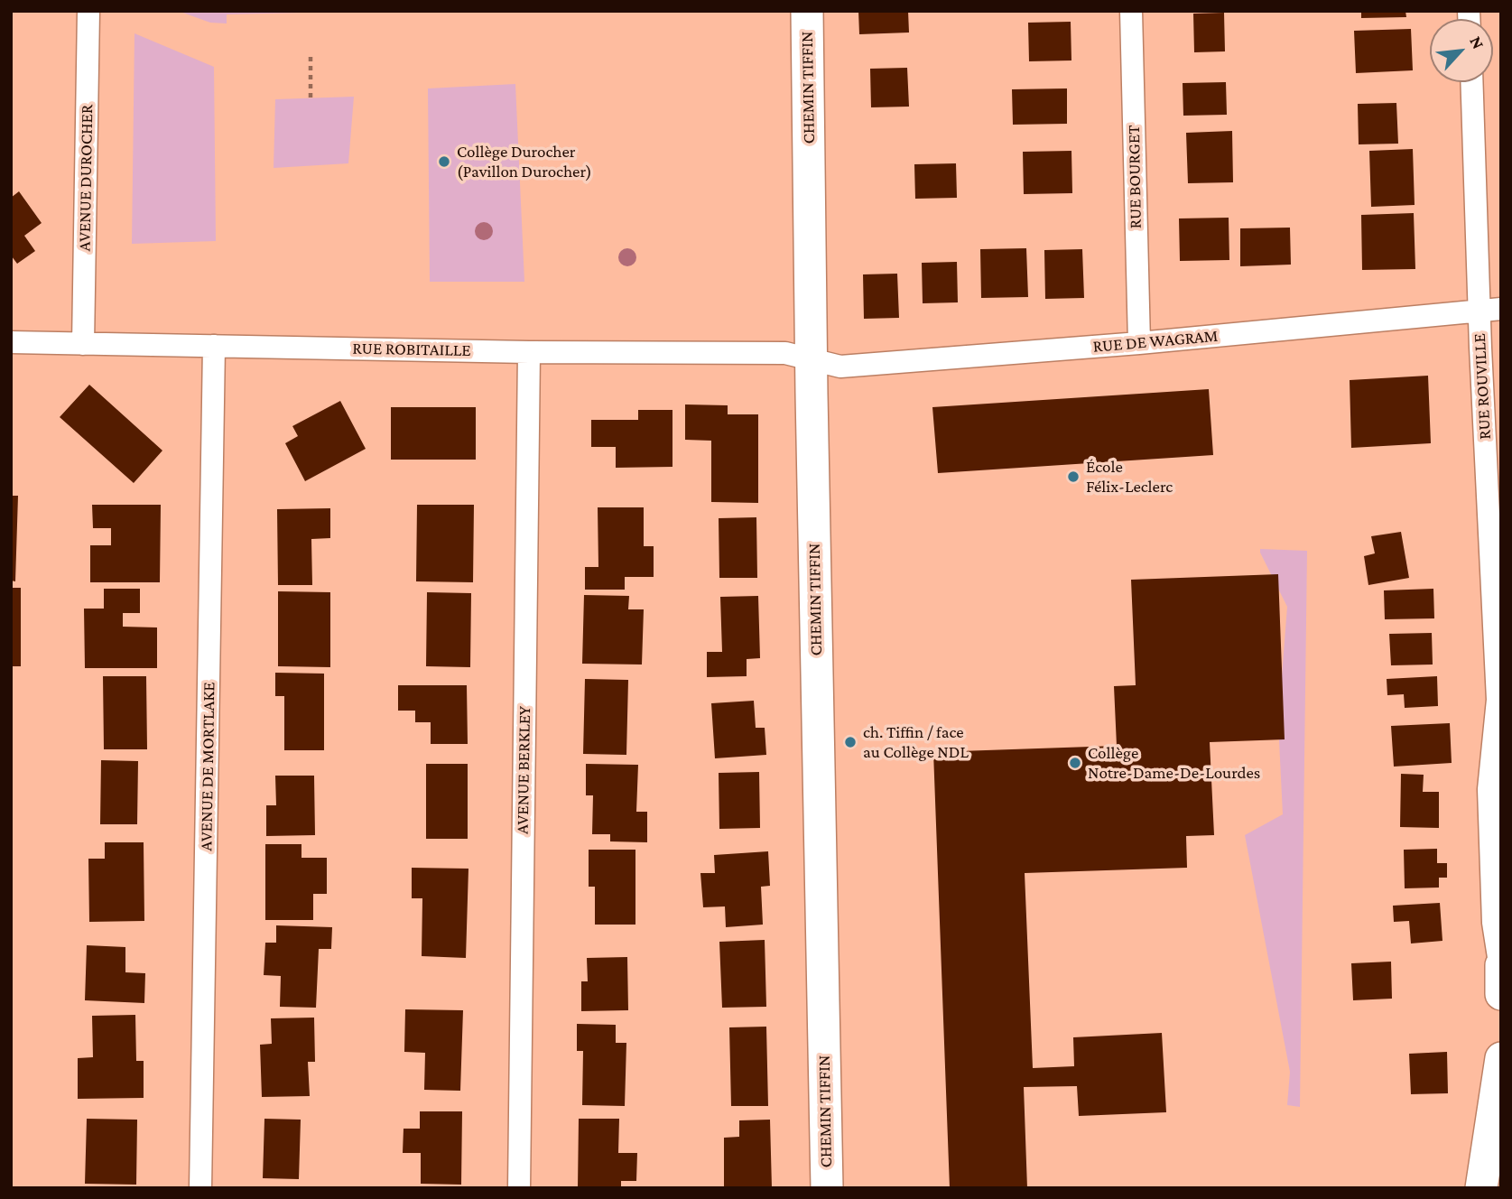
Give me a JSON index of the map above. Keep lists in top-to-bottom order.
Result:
{
  "streets": {
    "street": [
      "CHEMIN TIFFIN",
      "RUE BOURGET",
      "AVENUE DUROCHER",
      "RUE DE WAGRAM",
      "RUE ROBITAILLE",
      "RUE ROUVILLE",
      "AVENUE DE MORTLAKE",
      "AVENUE BERKLEY"
    ]
  },
  "crossings": [
    ["CHEMIN TIFFIN", "RUE DE WAGRAM"],
    ["CHEMIN TIFFIN", "RUE ROBITAILLE"],
    ["RUE BOURGET", "RUE DE WAGRAM"],
    ["AVENUE DUROCHER", "RUE ROBITAILLE"],
    ["RUE DE WAGRAM", "RUE ROBITAILLE"],
    ["RUE DE WAGRAM", "RUE ROUVILLE"],
    ["RUE ROBITAILLE", "AVENUE DE MORTLAKE"],
    ["RUE ROBITAILLE", "AVENUE BERKLEY"]
  ],
  "places": [
    "Collège Durocher (Pavillon Durocher)",
    "École Félix-Leclerc",
    "ch. Tiffin / face au Collège NDL",
    "Collège Notre-Dame-De-Lourdes"
  ],
  "north": "top right"
}
